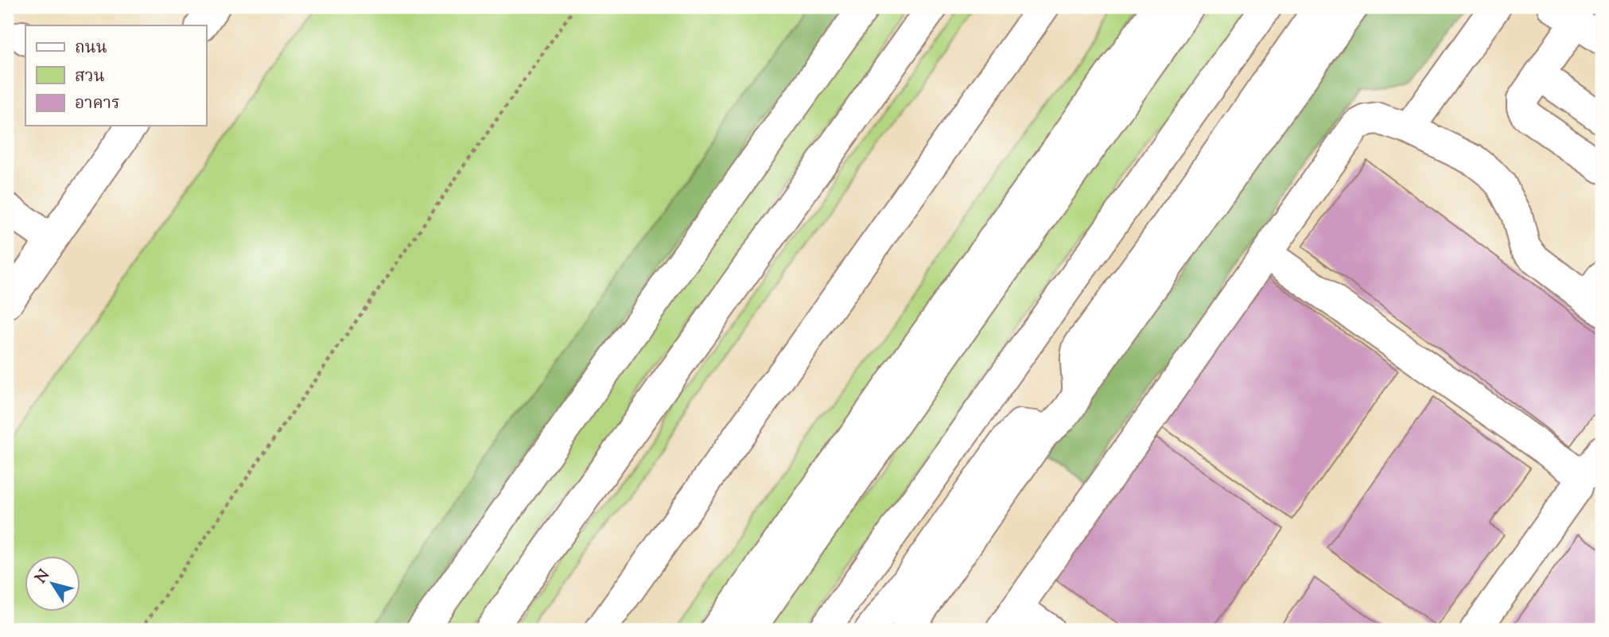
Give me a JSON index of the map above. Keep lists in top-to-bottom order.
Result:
{
  "legend": ["ถนน", "สวน", "อาคาร"],
  "north": "top left"
}
